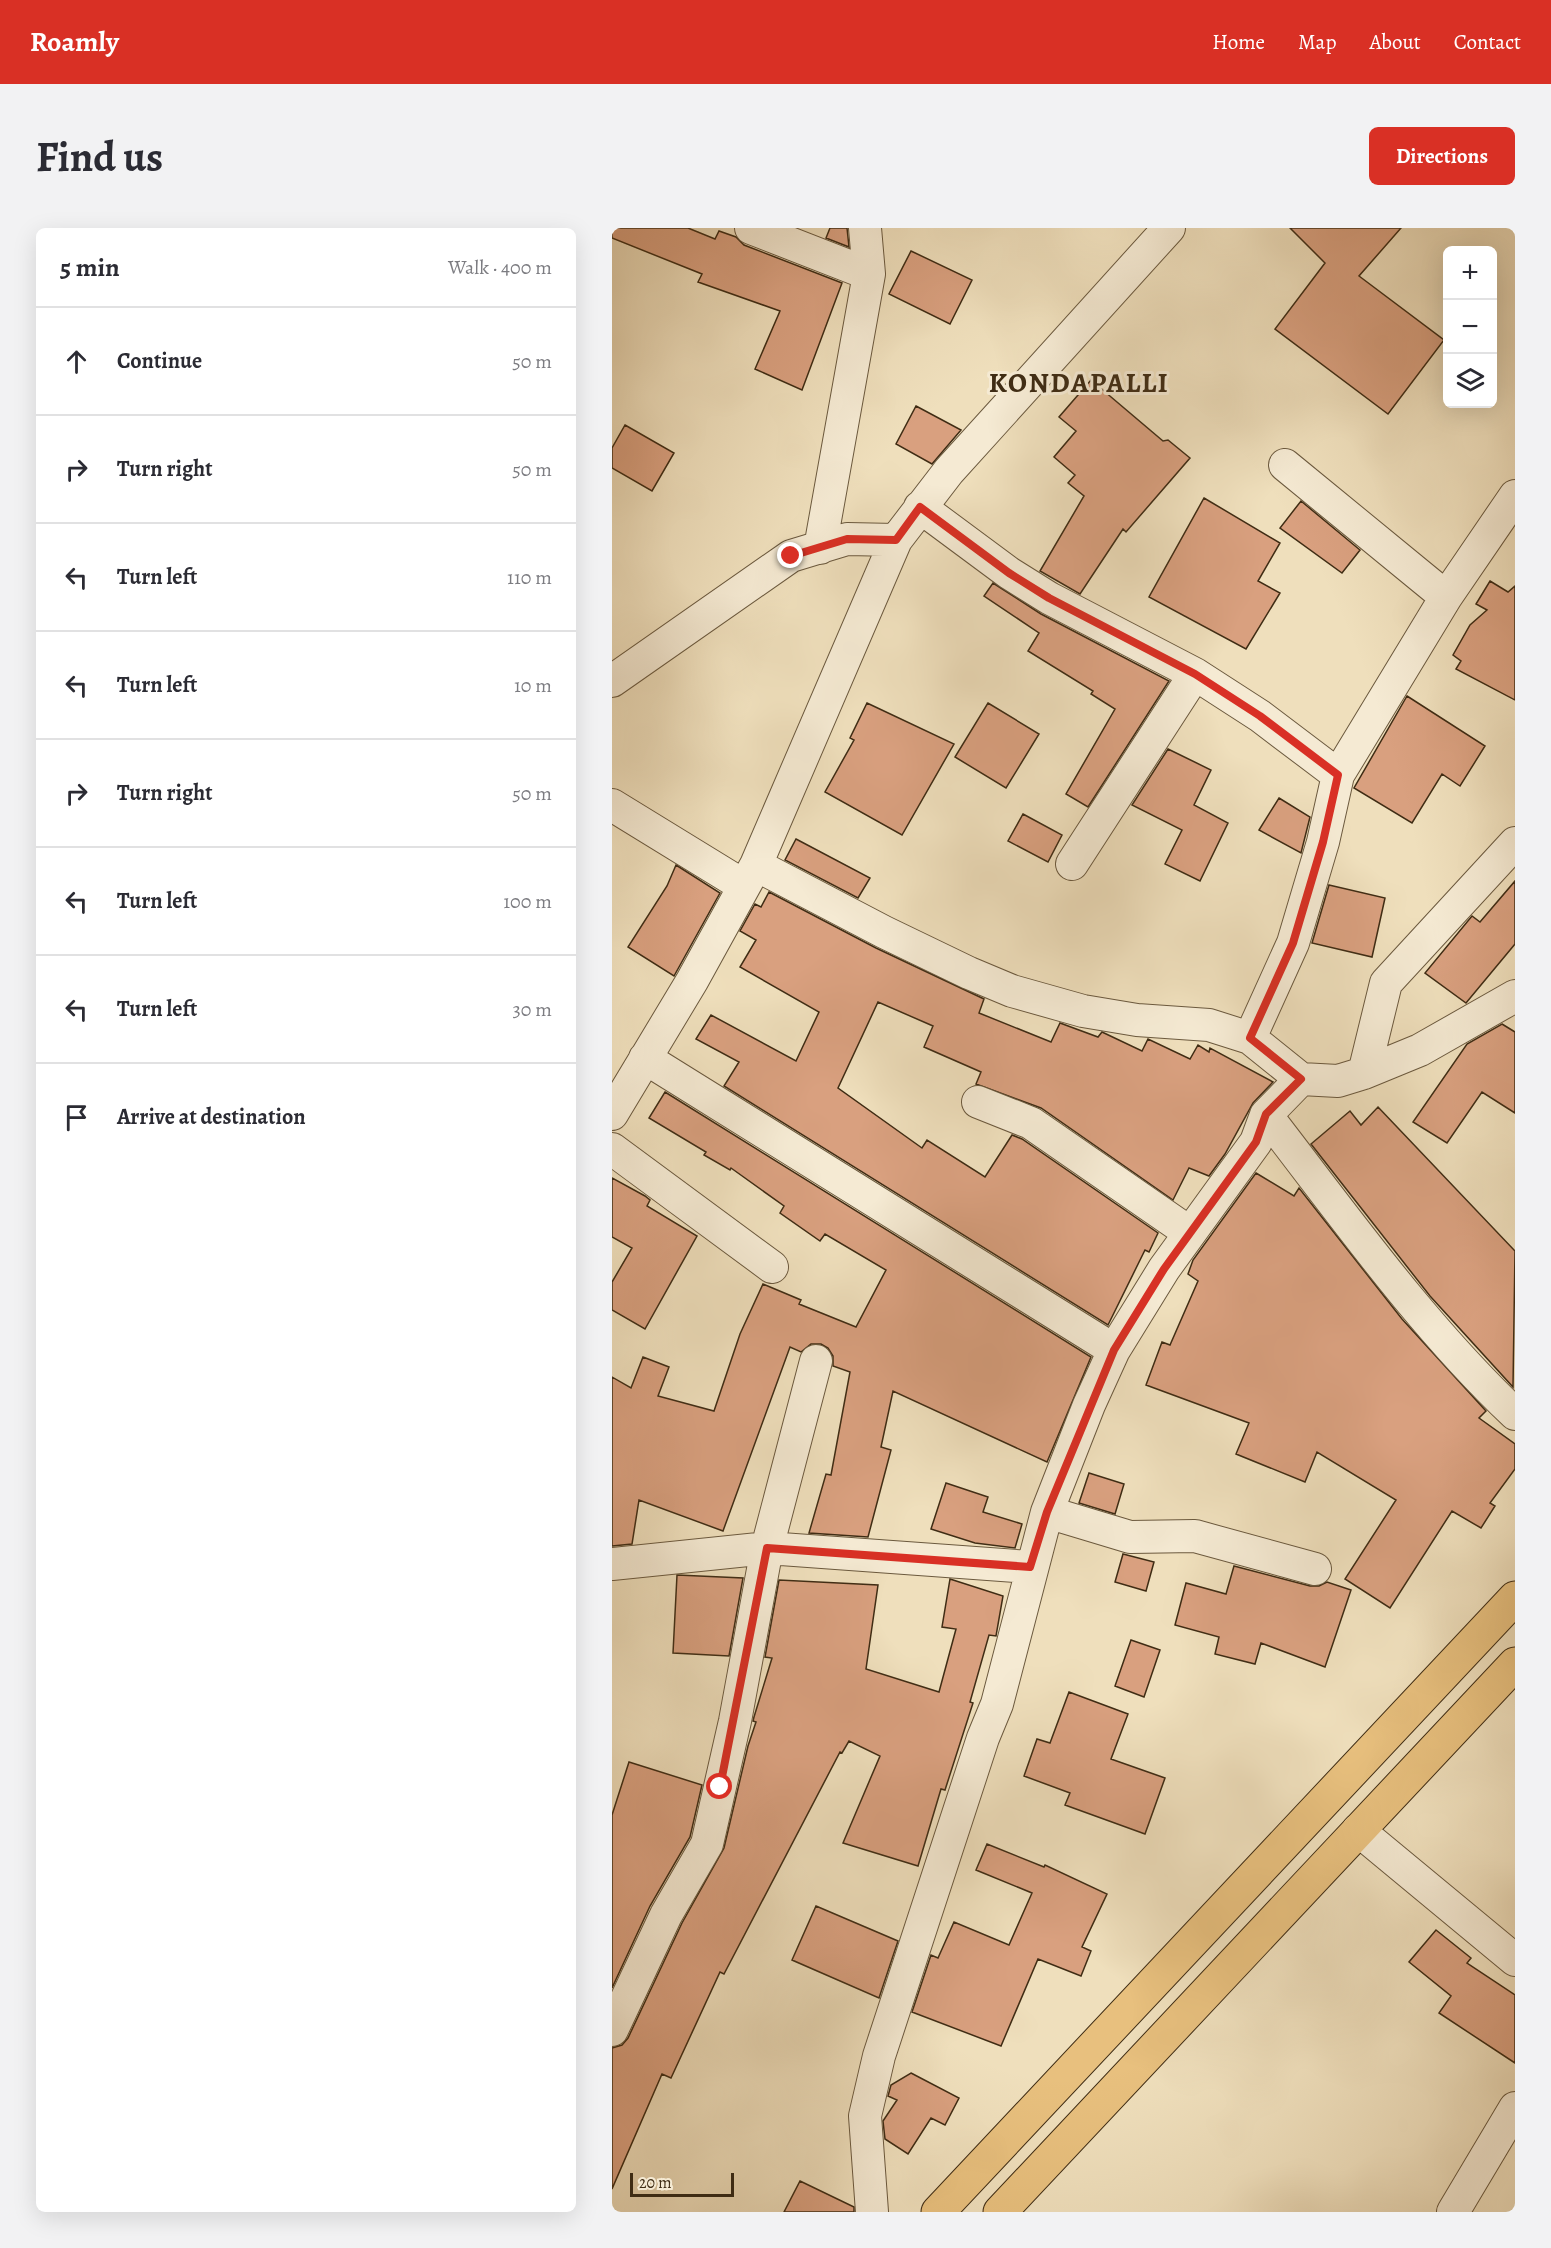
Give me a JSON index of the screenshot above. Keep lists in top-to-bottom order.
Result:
{
  "districts": ["KONDAPALLI"],
  "scale_bar": "20 m",
  "page": {
    "header": "Roamly",
    "nav": [
      "Home",
      "Map",
      "About",
      "Contact"
    ],
    "buttons": "Directions",
    "title": "Find us",
    "heading": ["5 min", "Walk · 400 m"],
    "map_buttons": ["+", "−"],
    "list": [
      ["Continue", "50 m"],
      ["Turn right", "50 m"],
      ["Turn left", "110 m"],
      ["Turn left", "10 m"],
      ["Turn right", "50 m"],
      ["Turn left", "100 m"],
      ["Turn left", "30 m"],
      "Arrive at destination"
    ],
    "scale": "20 m"
  }
}
